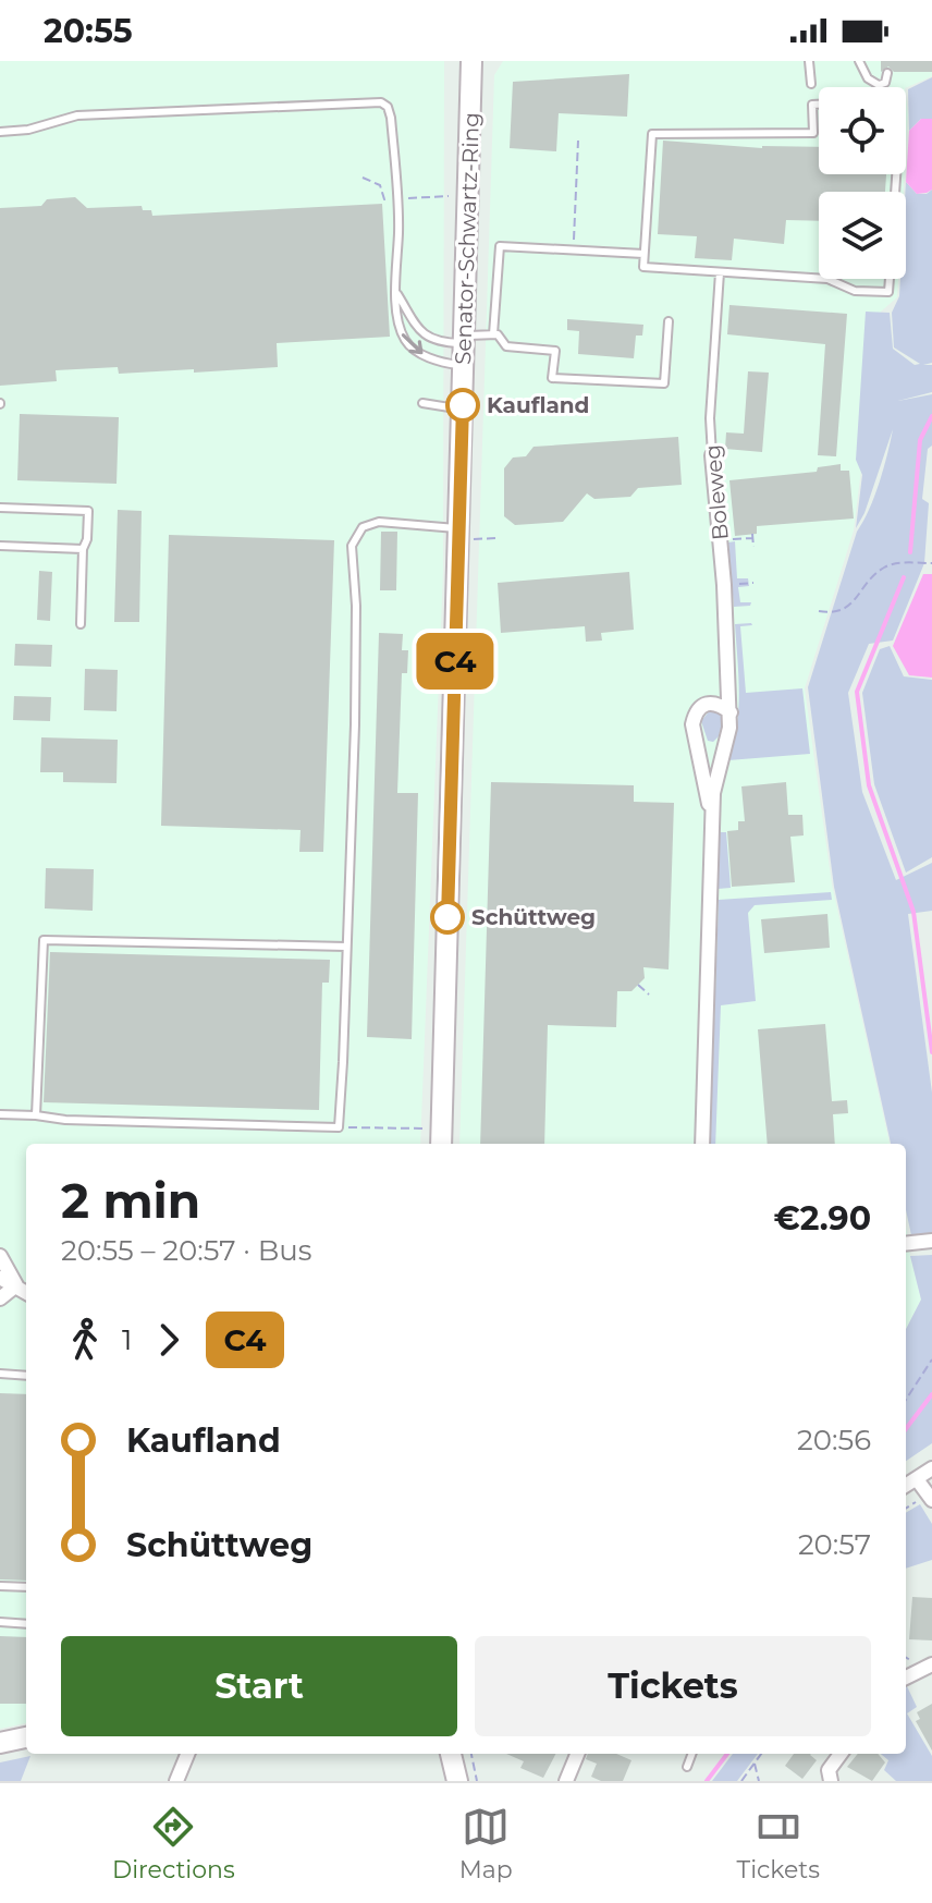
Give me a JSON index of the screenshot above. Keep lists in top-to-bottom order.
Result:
{
  "streets": {
    "main road": ["Senator-Schwartz-Ring"],
    "street": ["Boleweg"]
  },
  "places": ["Kaufland", "Schüttweg"],
  "lines": ["bus line C4"],
  "page": {
    "status": "20:55",
    "on_map": "C4",
    "heading": ["2 min", "20:55 – 20:57 · Bus", "€2.90"],
    "legs": ["1", "C4"],
    "list": [
      {
        "name": "Kaufland",
        "value": "20:56"
      },
      {
        "name": "Schüttweg",
        "value": "20:57"
      }
    ],
    "buttons": ["Start", "Tickets"],
    "tabs": ["Directions", "Map", "Tickets"]
  }
}
